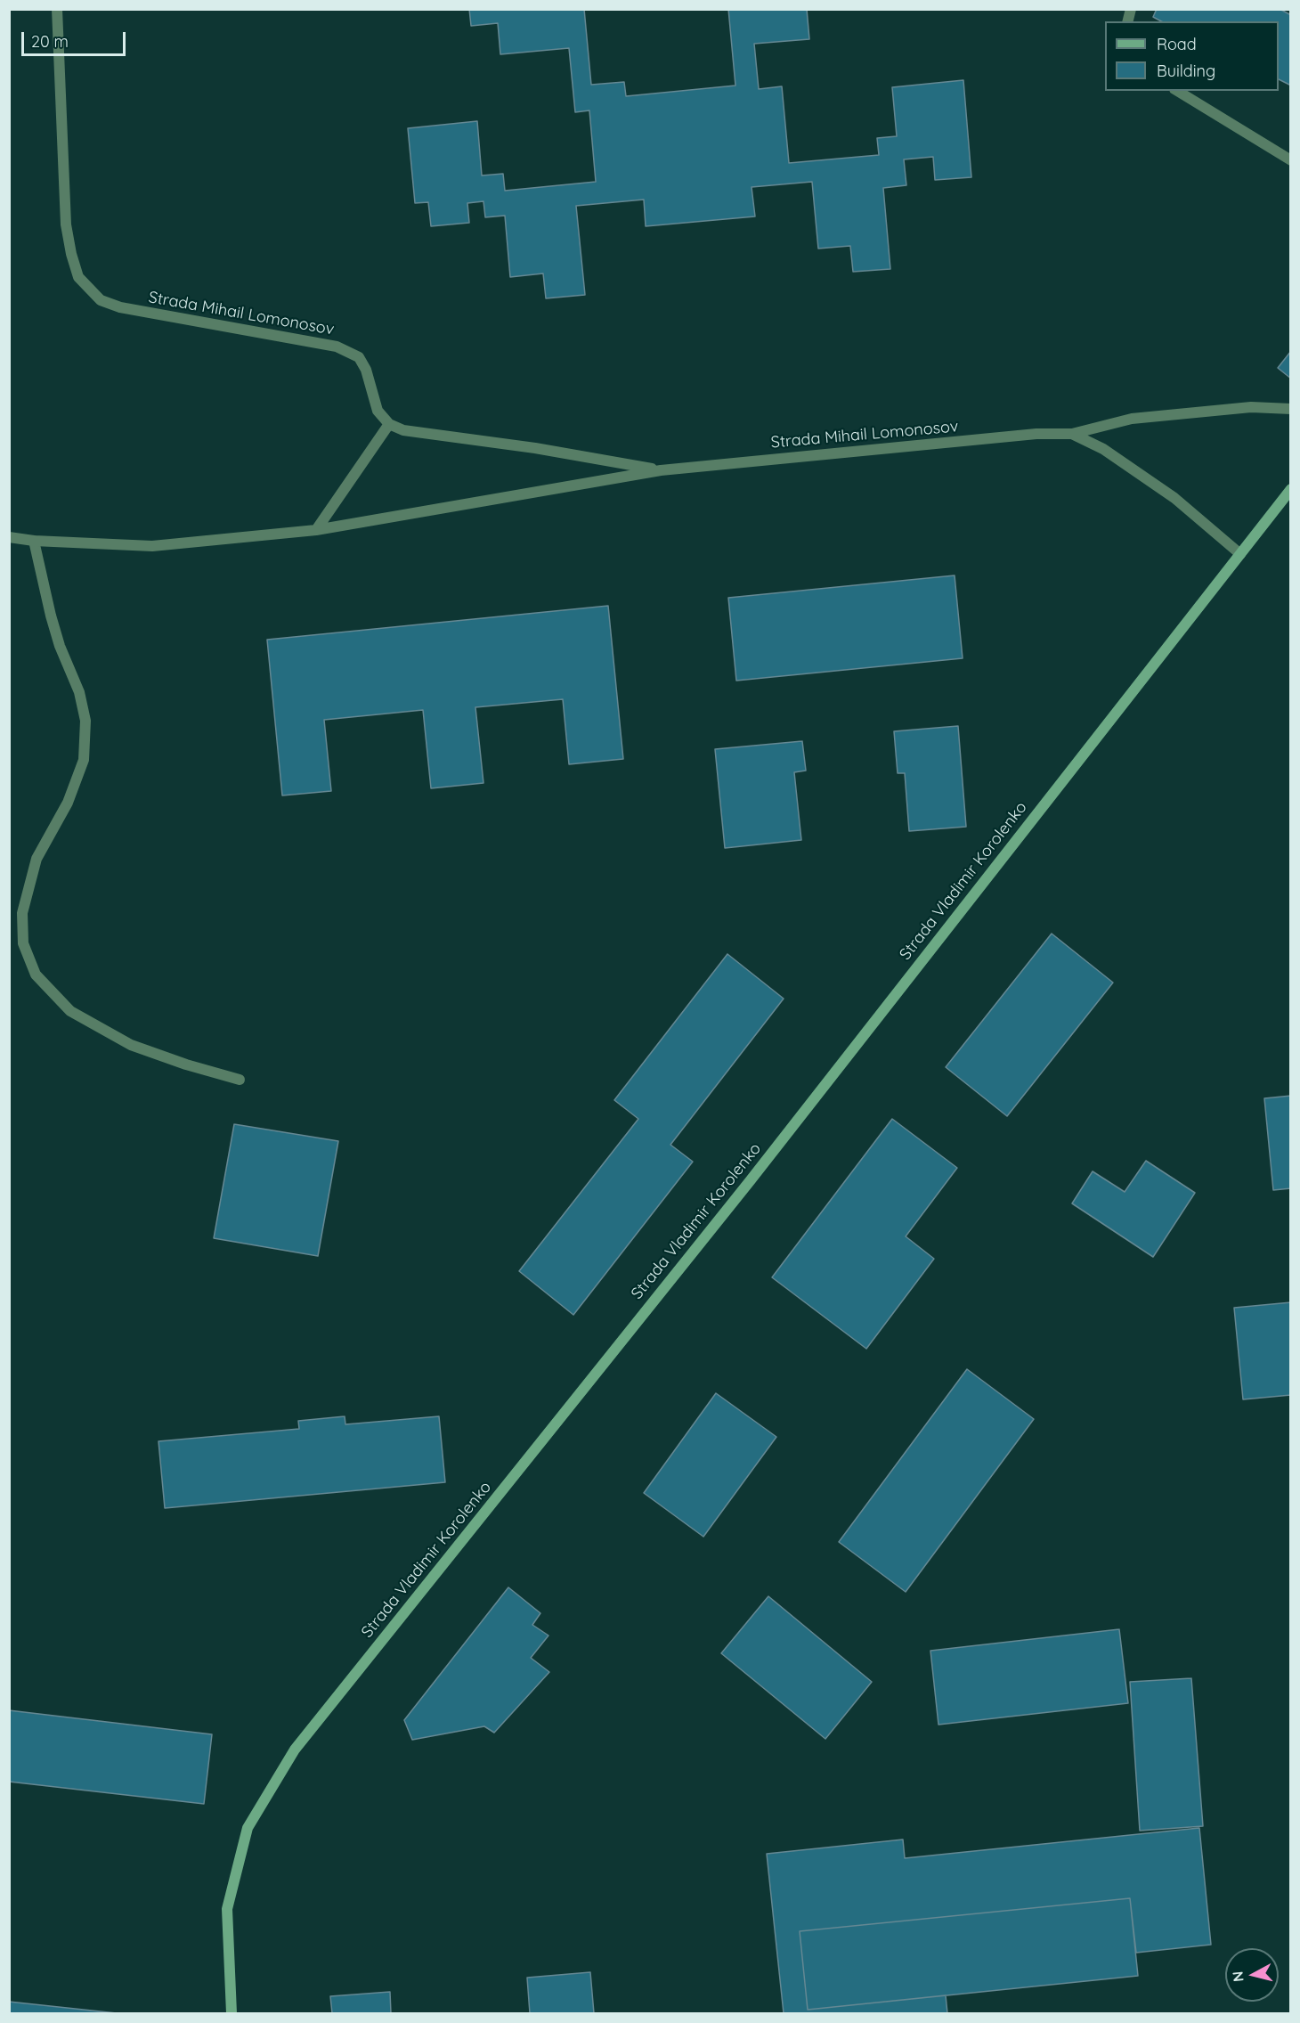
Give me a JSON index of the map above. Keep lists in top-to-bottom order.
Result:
{
  "streets": {
    "main road": ["Strada Vladimir Korolenko"],
    "street": ["Strada Mihail Lomonosov"]
  },
  "crossings": [
    ["Strada Mihail Lomonosov", "Strada Vladimir Korolenko"]
  ],
  "legend": ["Road", "Building"],
  "scale_bar": "20 m",
  "north": "left"
}
